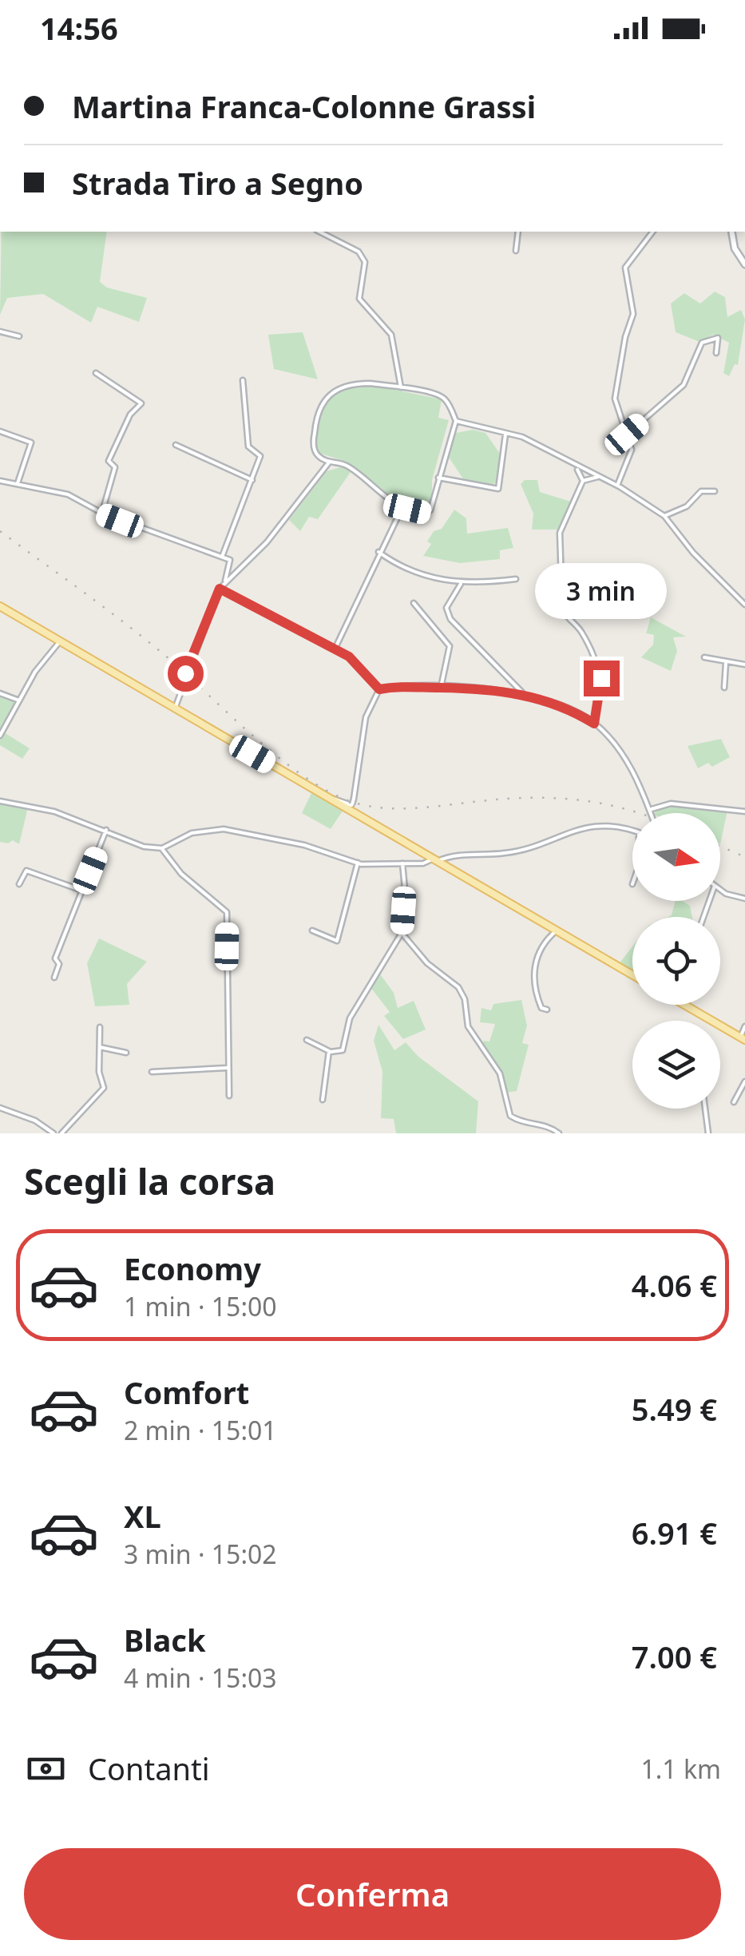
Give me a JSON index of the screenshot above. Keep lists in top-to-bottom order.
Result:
{
  "north": "right",
  "page": {
    "status": "14:56",
    "banner": ["Martina Franca-Colonne Grassi", "Strada Tiro a Segno"],
    "bubble": "3 min",
    "heading": "Scegli la corsa",
    "list": [
      {
        "name": "Economy",
        "note": "1 min · 15:00",
        "value": "4.06 €"
      },
      {
        "name": "Comfort",
        "note": "2 min · 15:01",
        "value": "5.49 €"
      },
      {
        "name": "XL",
        "note": "3 min · 15:02",
        "value": "6.91 €"
      },
      {
        "name": "Black",
        "note": "4 min · 15:03",
        "value": "7.00 €"
      }
    ],
    "pay": ["Contanti", "1.1 km"],
    "buttons": "Conferma"
  }
}
